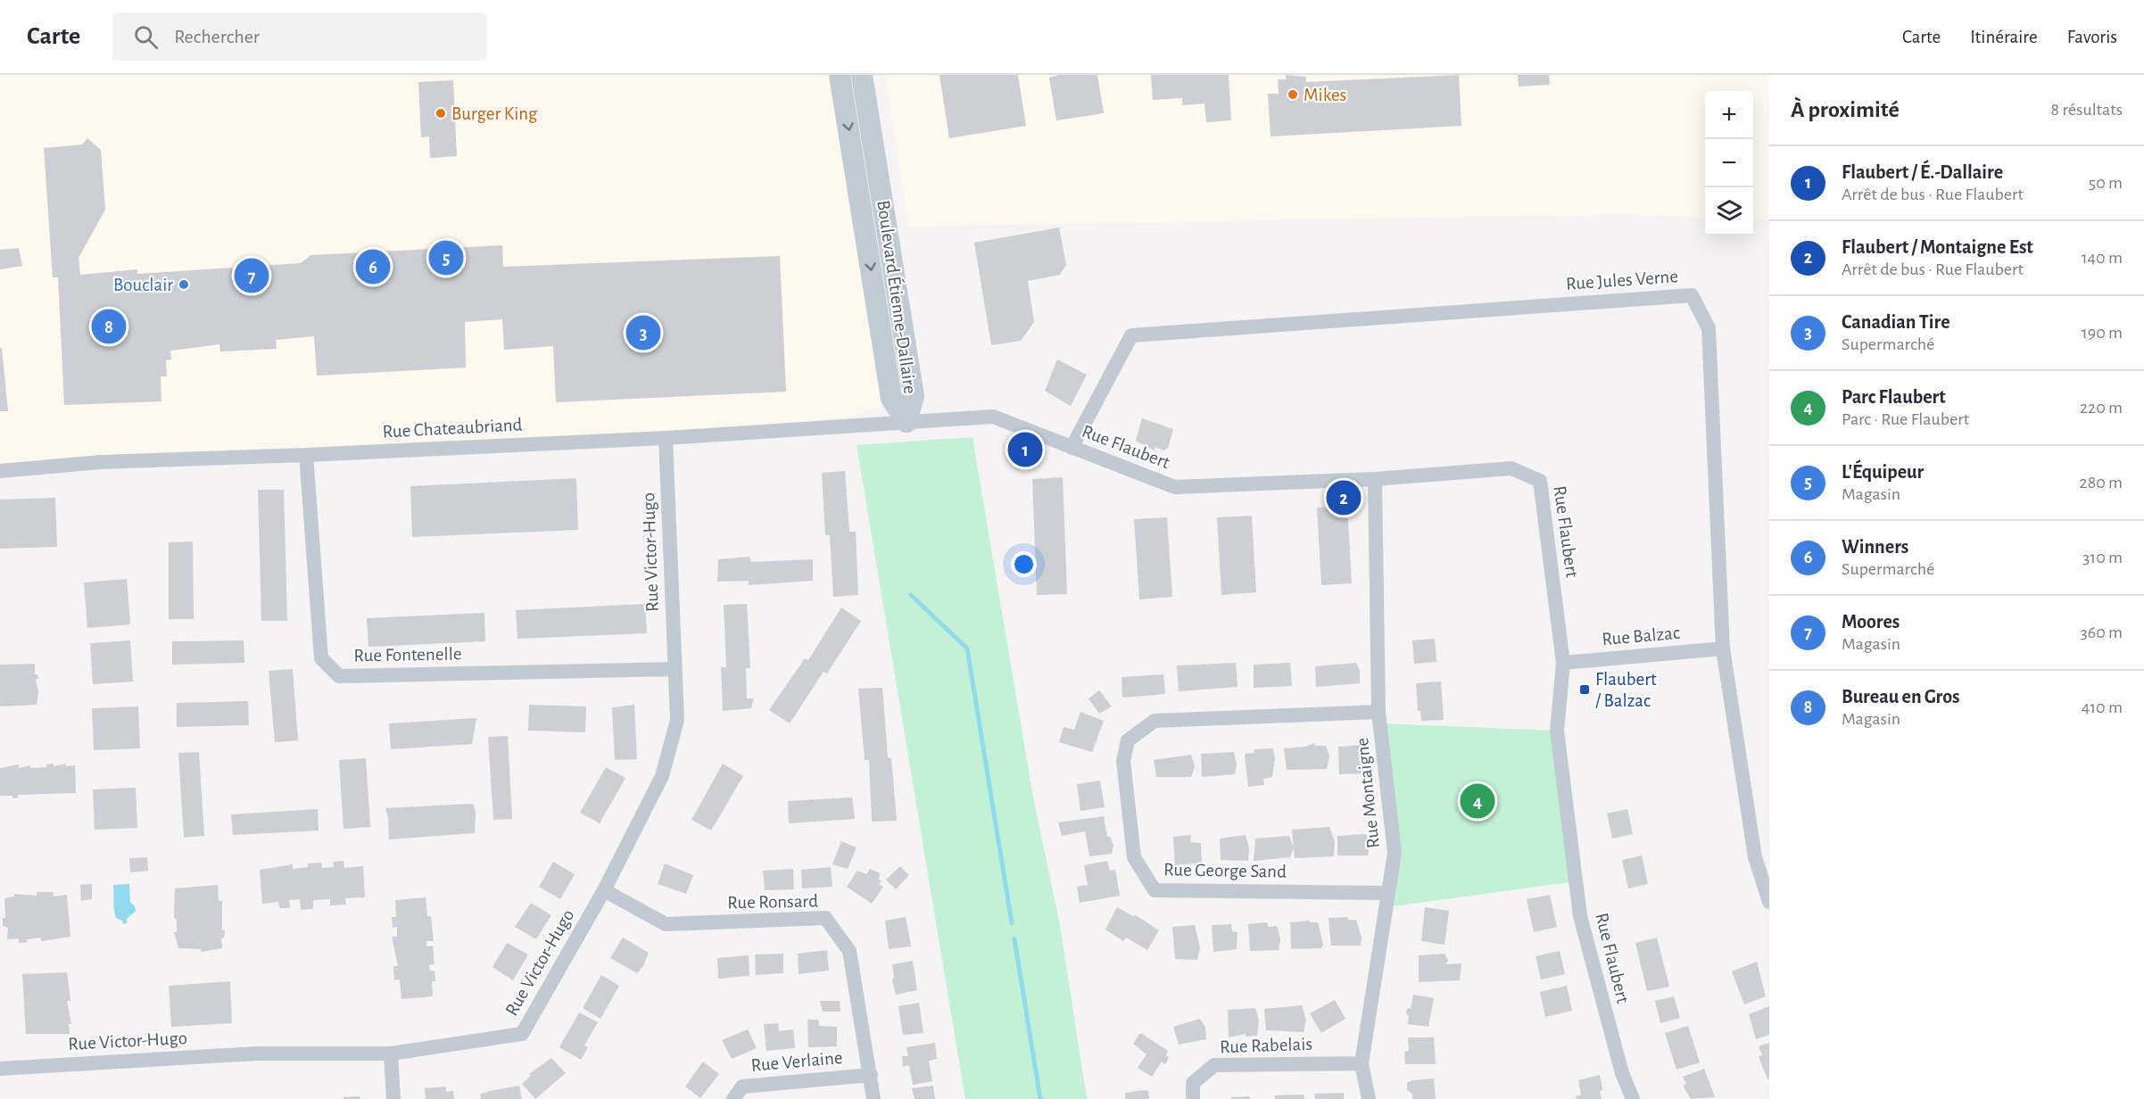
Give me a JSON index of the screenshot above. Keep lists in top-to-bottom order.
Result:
{
  "streets": {
    "street": [
      "Rue Jules Verne",
      "Boulevard Étienne-Dallaire",
      "Rue Chateaubriand",
      "Rue Flaubert",
      "Rue Victor-Hugo",
      "Rue Balzac",
      "Rue Fontenelle",
      "Rue Montaigne",
      "Rue George Sand",
      "Rue Ronsard",
      "Rue Rabelais",
      "Rue Verlaine"
    ]
  },
  "crossings": [
    ["Rue Jules Verne", "Rue Flaubert"],
    ["Rue Jules Verne", "Rue Balzac"],
    ["Boulevard Étienne-Dallaire", "Rue Chateaubriand"],
    ["Boulevard Étienne-Dallaire", "Rue Flaubert"],
    ["Rue Chateaubriand", "Rue Flaubert"],
    ["Rue Chateaubriand", "Rue Victor-Hugo"],
    ["Rue Chateaubriand", "Rue Fontenelle"],
    ["Rue Flaubert", "Rue Balzac"],
    ["Rue Flaubert", "Rue Montaigne"],
    ["Rue Victor-Hugo", "Rue Fontenelle"],
    ["Rue Victor-Hugo", "Rue Ronsard"],
    ["Rue Montaigne", "Rue George Sand"],
    ["Rue Montaigne", "Rue Rabelais"],
    ["Rue Ronsard", "Rue Verlaine"]
  ],
  "places": {
    "other": ["Mikes", "Burger King", "Bouclair"],
    "transit": ["Flaubert / Balzac"]
  },
  "page": {
    "header": "Carte",
    "search": "Rechercher",
    "nav": ["Carte", "Itinéraire", "Favoris"],
    "heading": ["À proximité", "8 résultats"],
    "map_buttons": ["+", "−"],
    "list": [
      {
        "mark": "1",
        "name": "Flaubert / É.-Dallaire",
        "note": "Arrêt de bus · Rue Flaubert",
        "value": "50 m"
      },
      {
        "mark": "2",
        "name": "Flaubert / Montaigne Est",
        "note": "Arrêt de bus · Rue Flaubert",
        "value": "140 m"
      },
      {
        "mark": "3",
        "name": "Canadian Tire",
        "note": "Supermarché",
        "value": "190 m"
      },
      {
        "mark": "4",
        "name": "Parc Flaubert",
        "note": "Parc · Rue Flaubert",
        "value": "220 m"
      },
      {
        "mark": "5",
        "name": "L'Équipeur",
        "note": "Magasin",
        "value": "280 m"
      },
      {
        "mark": "6",
        "name": "Winners",
        "note": "Supermarché",
        "value": "310 m"
      },
      {
        "mark": "7",
        "name": "Moores",
        "note": "Magasin",
        "value": "360 m"
      },
      {
        "mark": "8",
        "name": "Bureau en Gros",
        "note": "Magasin",
        "value": "410 m"
      }
    ],
    "pins": [
      "5",
      "6",
      "7",
      "8",
      "3",
      "1",
      "2",
      "4"
    ]
  }
}
